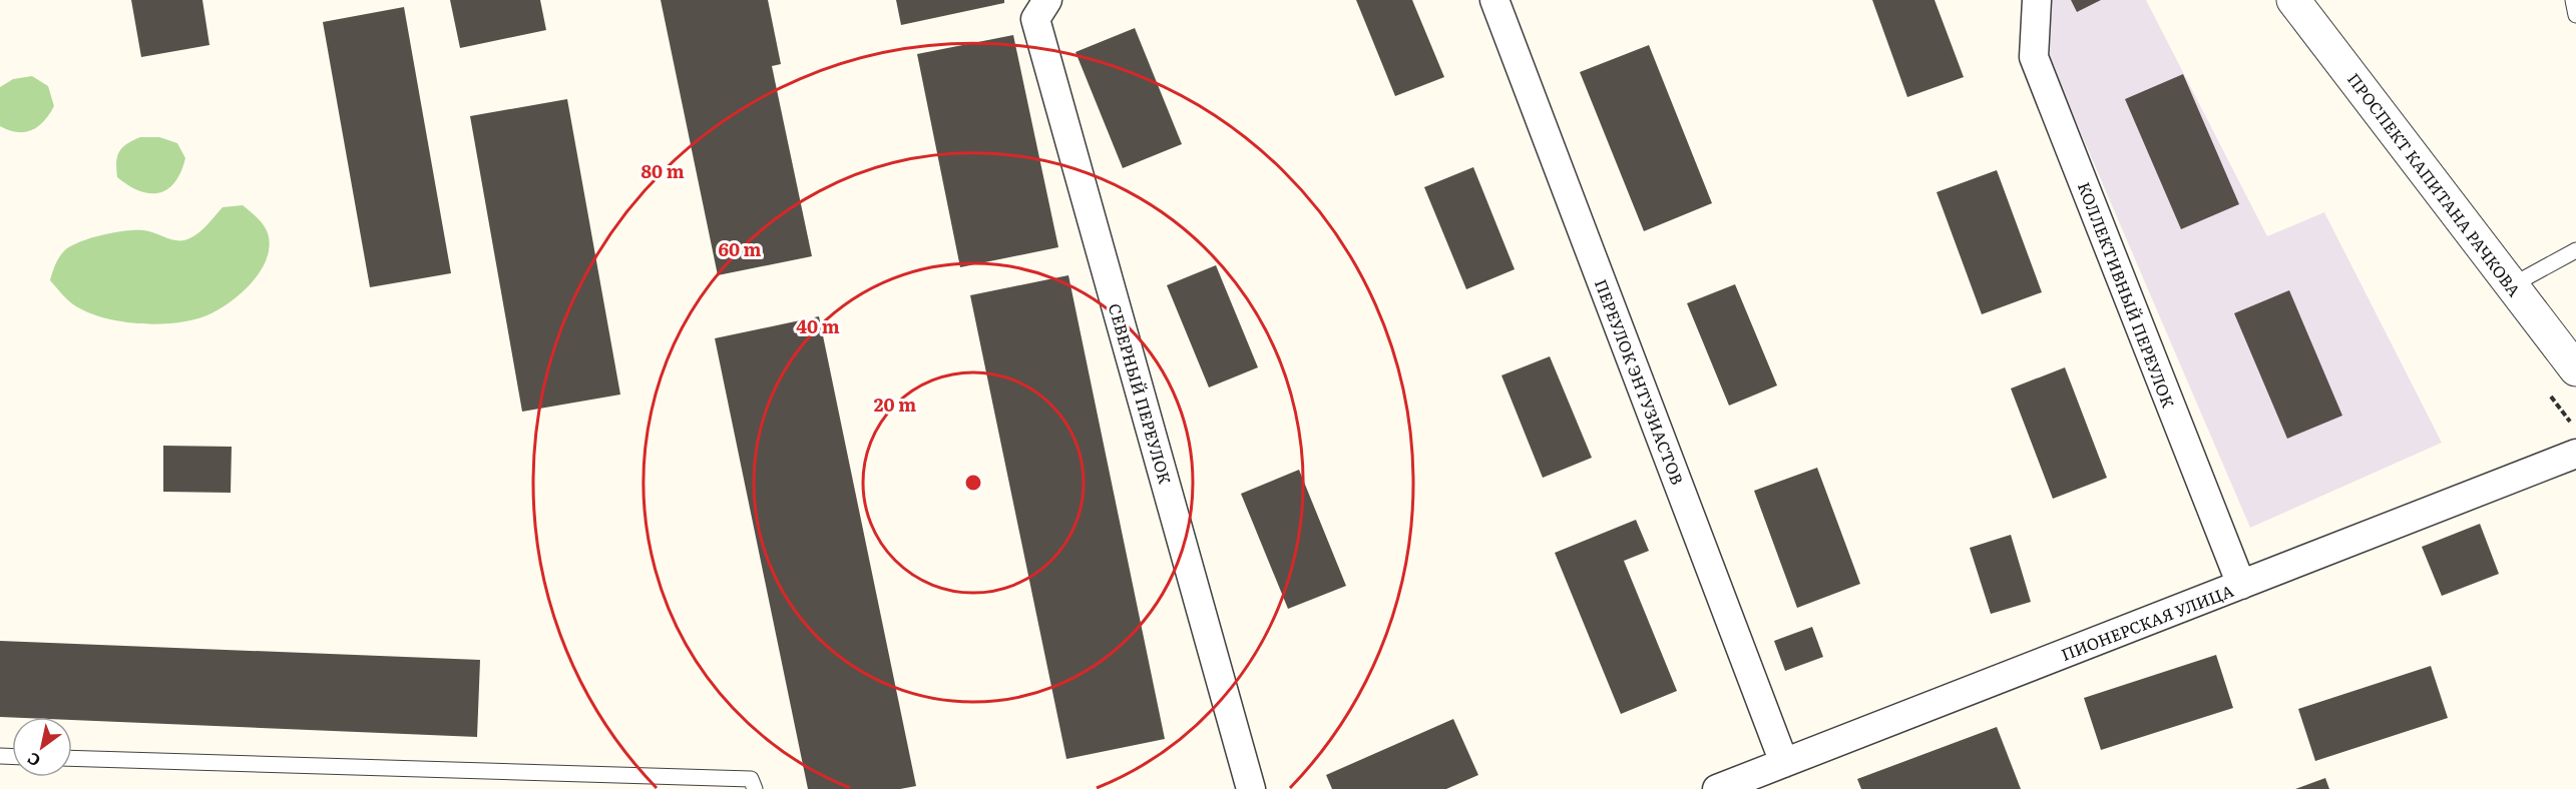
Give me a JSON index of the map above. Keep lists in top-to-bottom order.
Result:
{
  "streets": {
    "street": [
      "ПРОСПЕКТ КАПИТАНА РАЧКОВА",
      "КОЛЛЕКТИВНЫЙ ПЕРЕУЛОК",
      "ПЕРЕУЛОК ЭНТУЗИАСТОВ",
      "СЕВЕРНЫЙ ПЕРЕУЛОК",
      "ПИОНЕРСКАЯ УЛИЦА"
    ]
  },
  "crossings": [
    ["КОЛЛЕКТИВНЫЙ ПЕРЕУЛОК", "ПИОНЕРСКАЯ УЛИЦА"],
    ["ПЕРЕУЛОК ЭНТУЗИАСТОВ", "ПИОНЕРСКАЯ УЛИЦА"]
  ],
  "north": "bottom left",
  "rings": [
    "80 m",
    "60 m",
    "40 m",
    "20 m"
  ]
}
